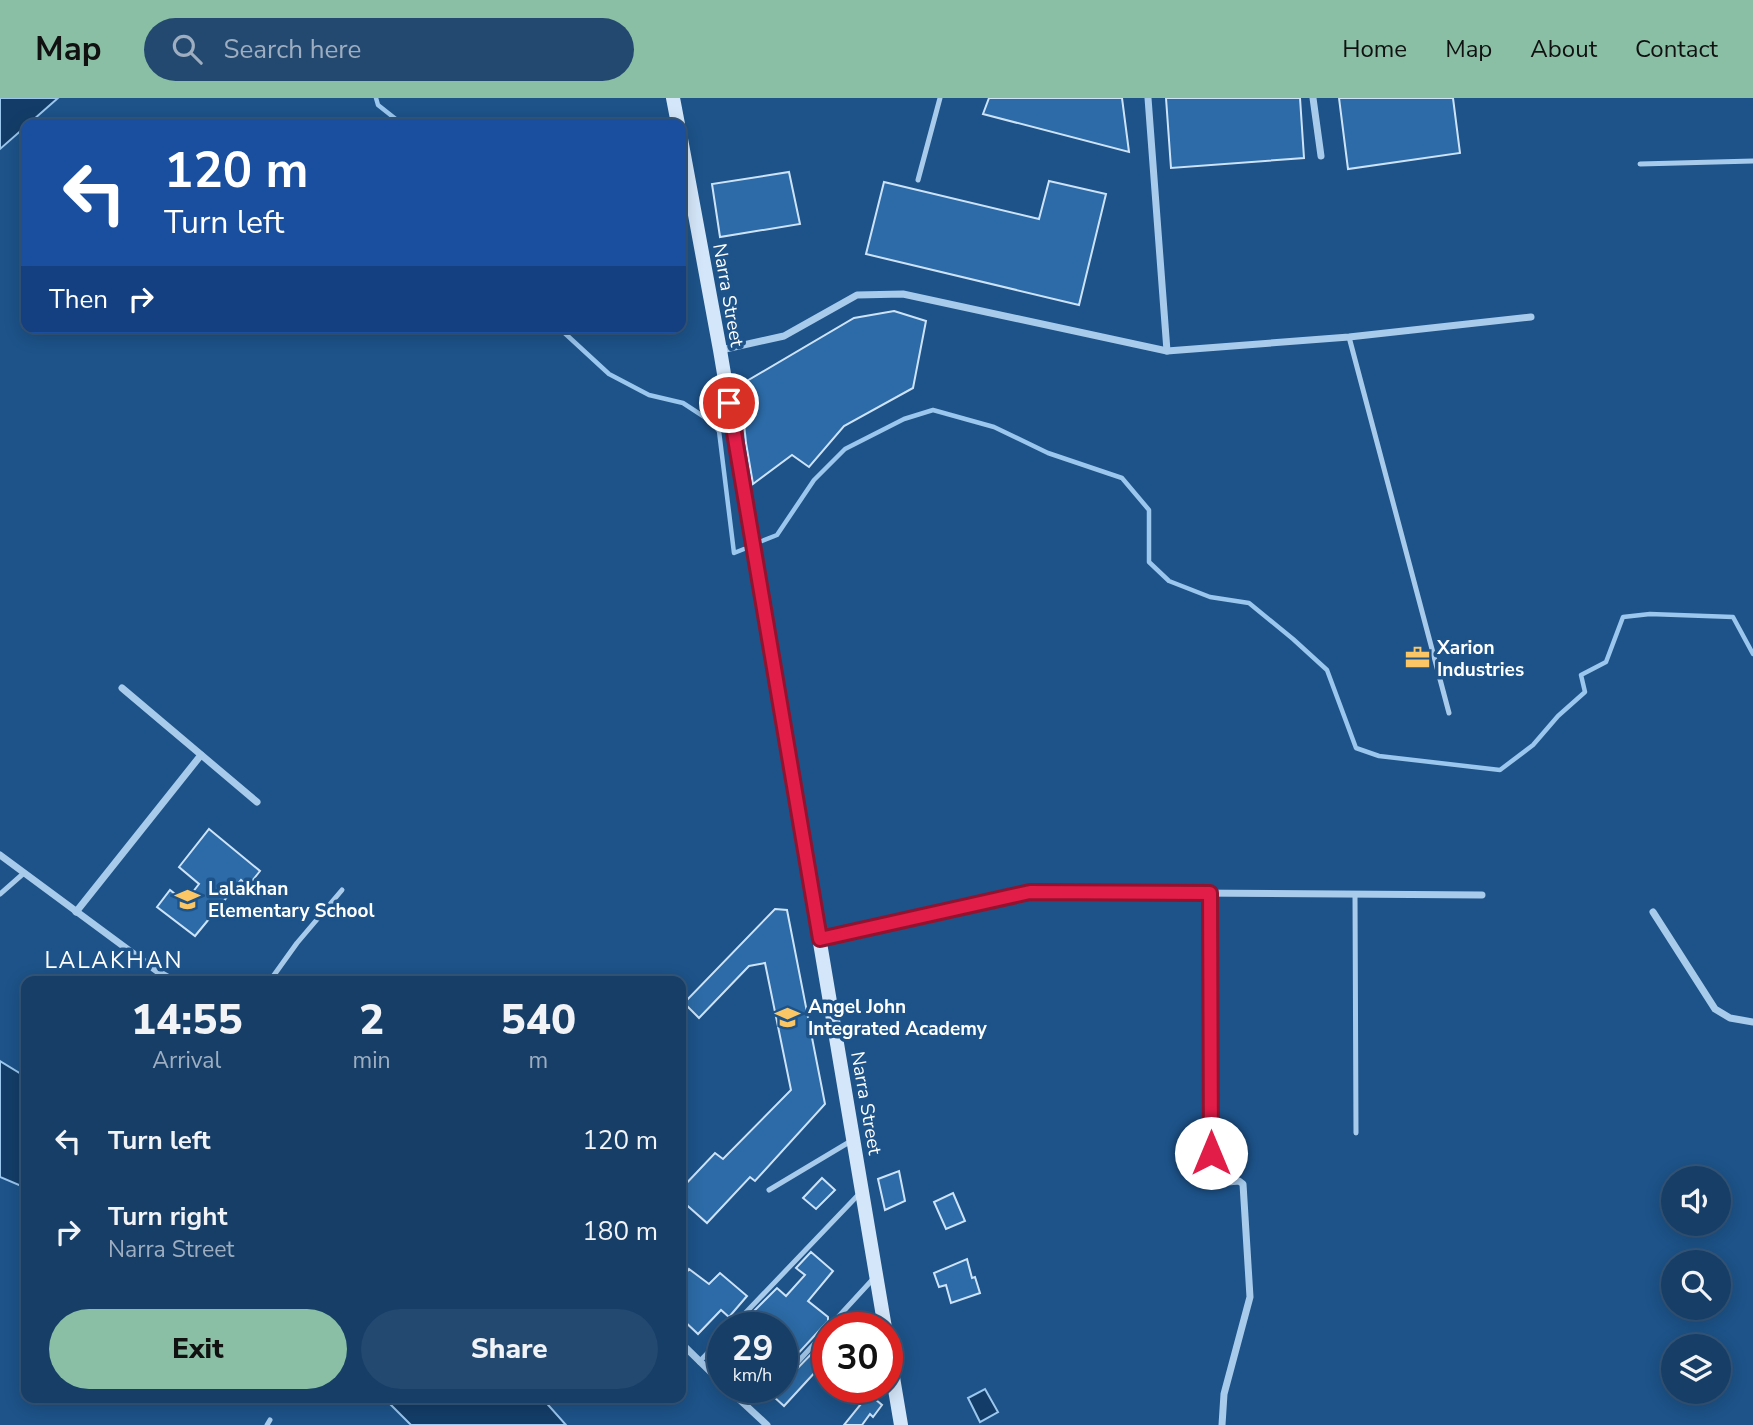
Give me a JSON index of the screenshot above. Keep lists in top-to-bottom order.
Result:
{
  "streets": {
    "main road": ["Narra Street"]
  },
  "districts": ["LALAKHAN"],
  "places": {
    "office": ["Xarion Industries"],
    "school or university": ["Lalakhan Elementary School", "Angel John Integrated Academy"]
  },
  "page": {
    "header": "Map",
    "search": "Search here",
    "nav": [
      "Home",
      "Map",
      "About",
      "Contact"
    ],
    "turn": ["120 m", "Turn left"],
    "then": "Then",
    "eta": [
      "14:55",
      "Arrival",
      "2",
      "min",
      "540",
      "m"
    ],
    "list": [
      {
        "name": "Turn left",
        "value": "120 m"
      },
      {
        "name": "Turn right",
        "note": "Narra Street",
        "value": "180 m"
      }
    ],
    "buttons": ["Exit", "Share"],
    "speed": "29 km/h",
    "limit": "30"
  }
}
